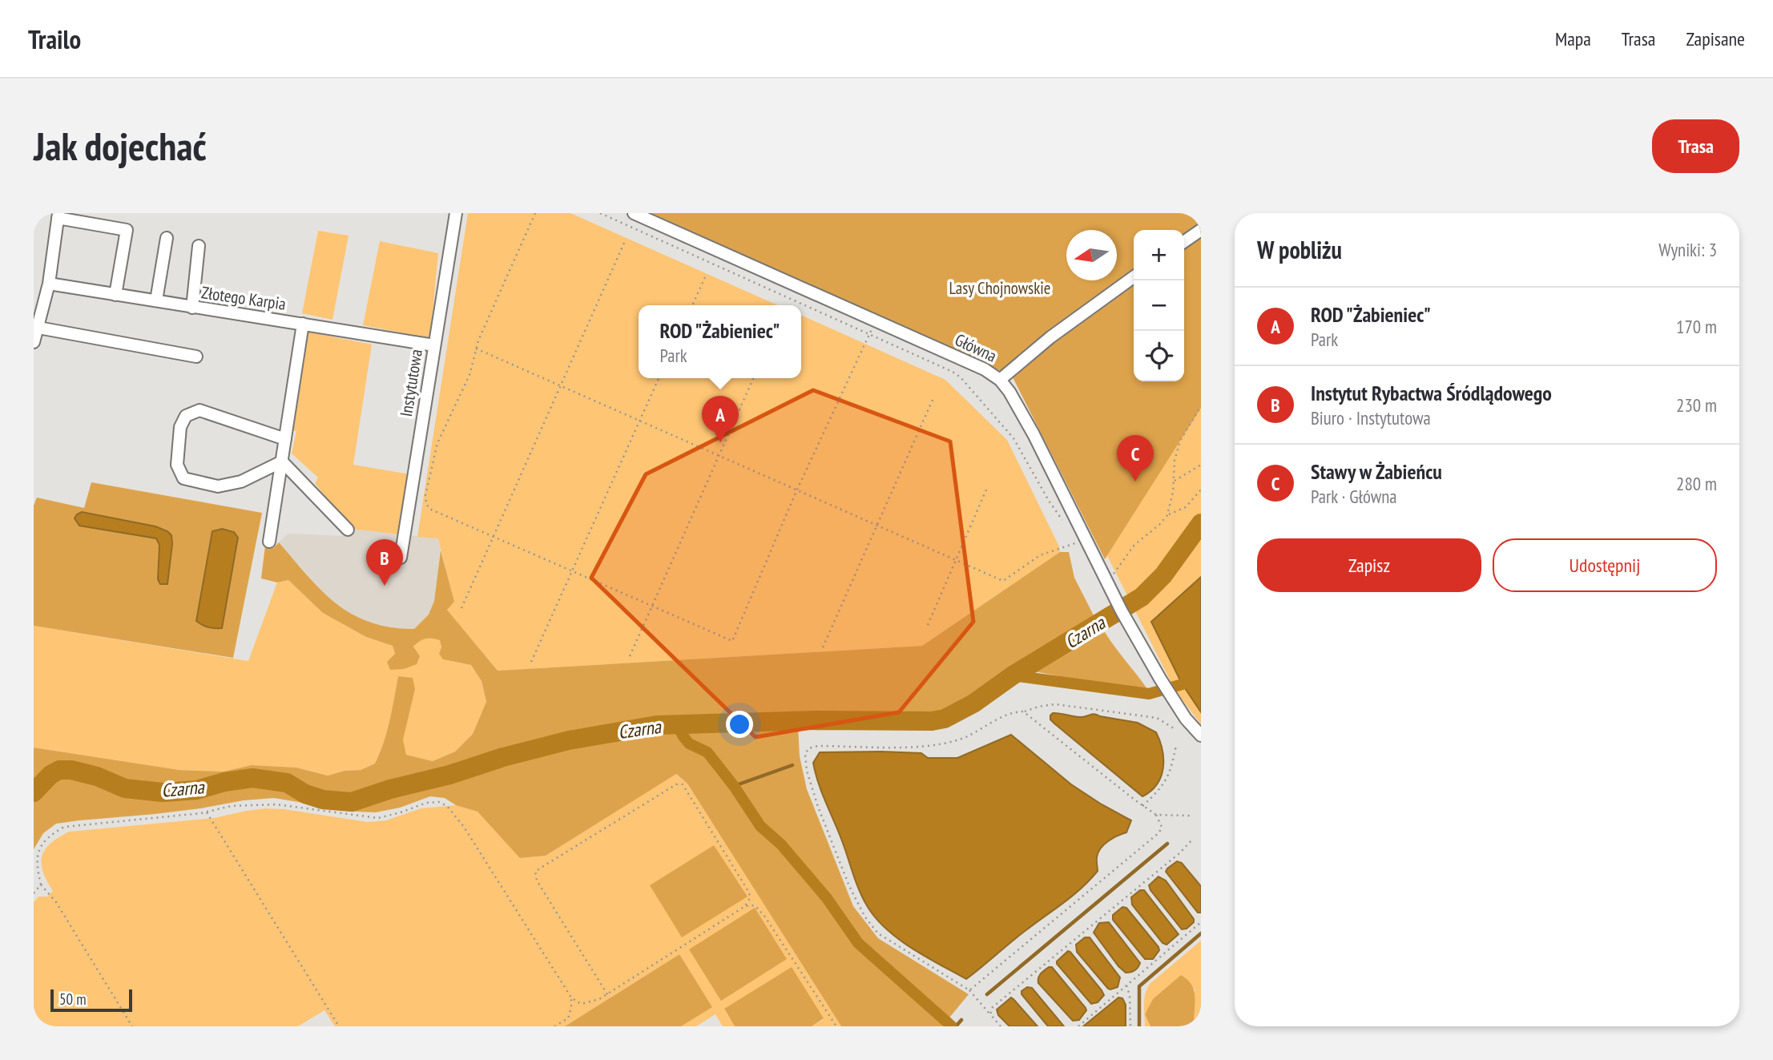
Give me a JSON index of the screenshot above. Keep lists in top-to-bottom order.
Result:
{
  "streets": {
    "street": ["Złotego Karpia", "Główna", "Instytutowa"]
  },
  "crossings": [
    ["Złotego Karpia", "Instytutowa"]
  ],
  "water": ["Czarna"],
  "parks": ["Lasy Chojnowskie"],
  "scale_bar": "50 m",
  "north": "left",
  "page": {
    "header": "Trailo",
    "nav": ["Mapa", "Trasa", "Zapisane"],
    "buttons": [
      "Trasa",
      ["Zapisz", "Udostępnij"]
    ],
    "title": "Jak dojechać",
    "heading": ["W pobliżu", "Wyniki: 3"],
    "map_buttons": ["+", "−"],
    "list": [
      {
        "mark": "A",
        "name": "ROD \"Żabieniec\"",
        "note": "Park",
        "value": "170 m"
      },
      {
        "mark": "B",
        "name": "Instytut Rybactwa Śródlądowego",
        "note": "Biuro · Instytutowa",
        "value": "230 m"
      },
      {
        "mark": "C",
        "name": "Stawy w Żabieńcu",
        "note": "Park · Główna",
        "value": "280 m"
      }
    ],
    "popup": ["ROD \"Żabieniec\"", "Park"],
    "pins": ["A", "C", "B"],
    "scale": "50 m"
  }
}
